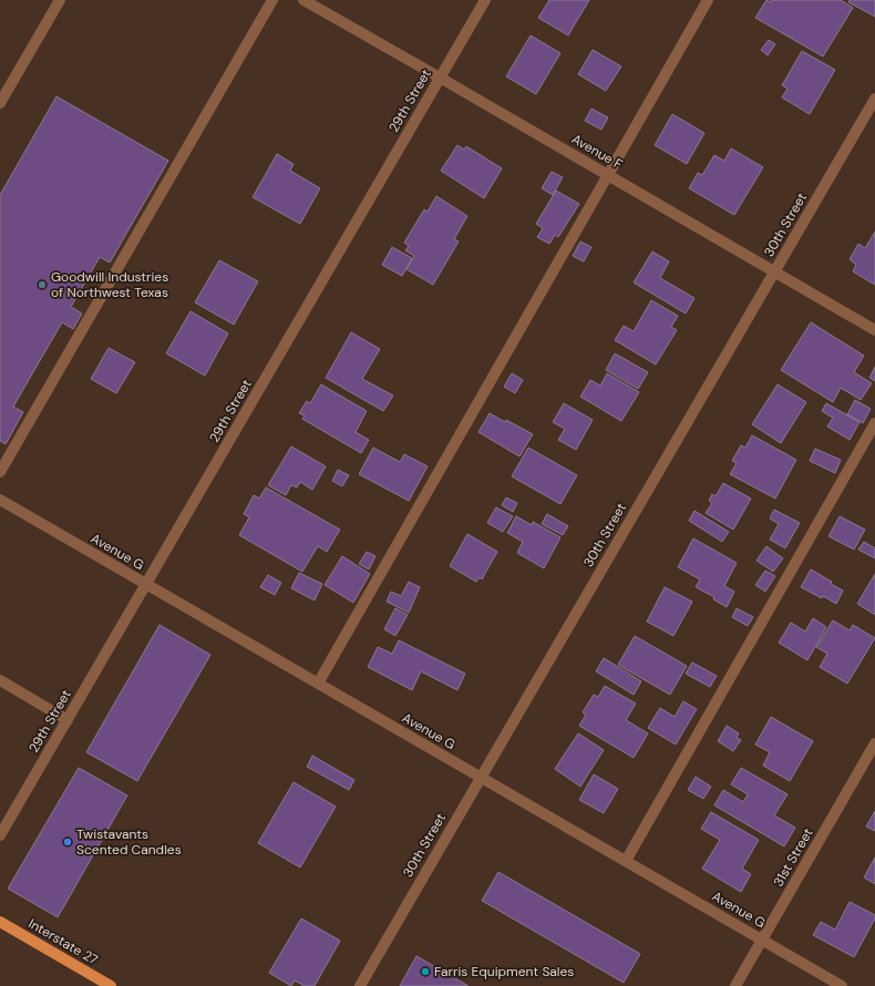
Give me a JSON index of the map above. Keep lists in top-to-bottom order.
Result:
{
  "streets": {
    "main road": ["Interstate 27"],
    "street": [
      "29th Street",
      "Avenue F",
      "30th Street",
      "Avenue G",
      "31st Street"
    ]
  },
  "crossings": [
    ["29th Street", "Avenue F"],
    ["29th Street", "Avenue G"],
    ["Avenue F", "30th Street"],
    ["30th Street", "Avenue G"],
    ["Avenue G", "31st Street"]
  ],
  "places": ["Goodwill Industries of Northwest Texas", "Twistavants Scented Candles", "Farris Equipment Sales"]
}
